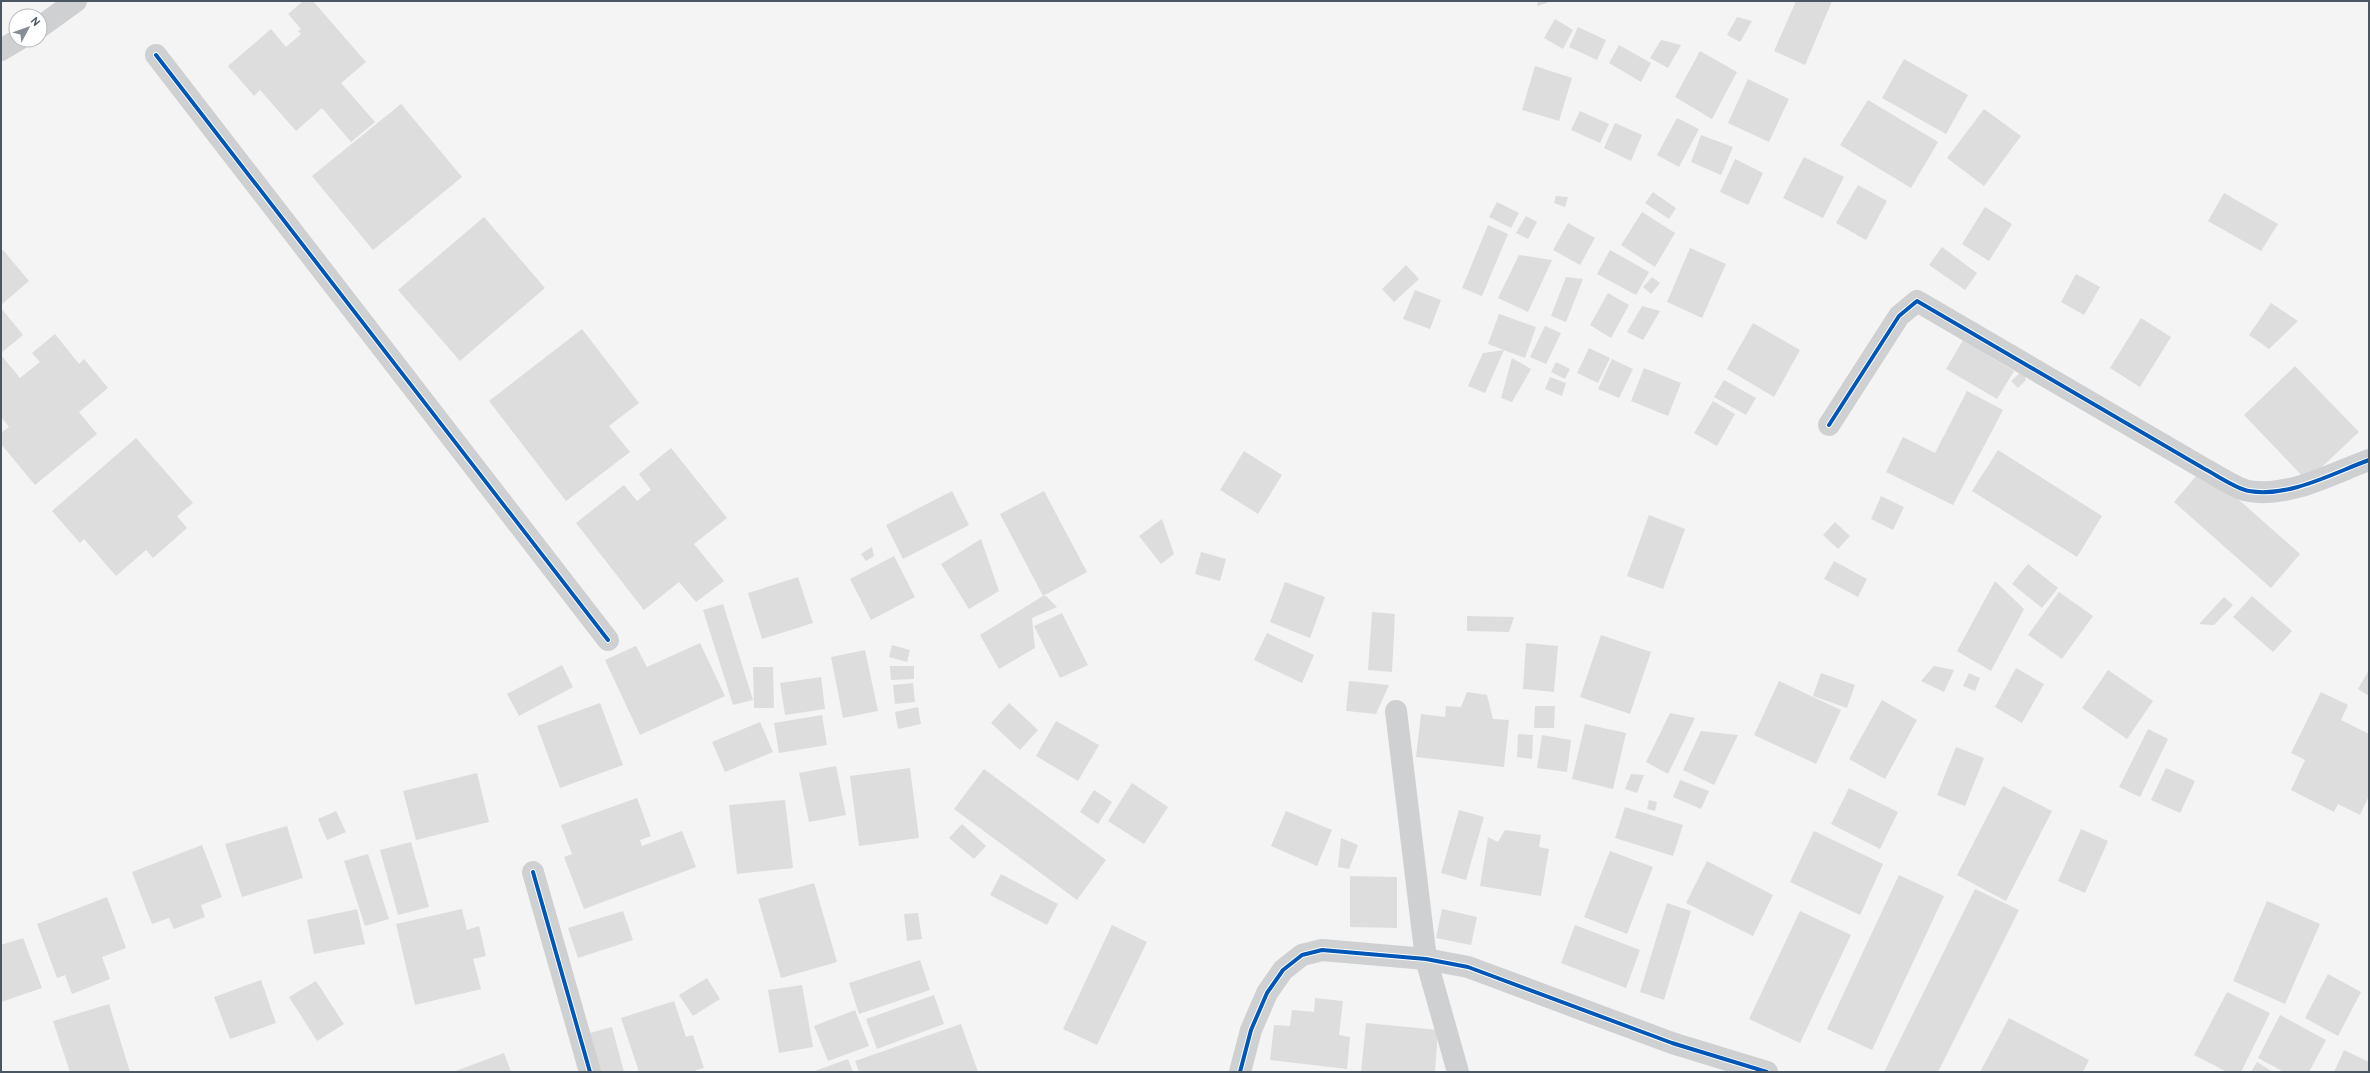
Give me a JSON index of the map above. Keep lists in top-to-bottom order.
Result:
{
  "north": "top right"
}
